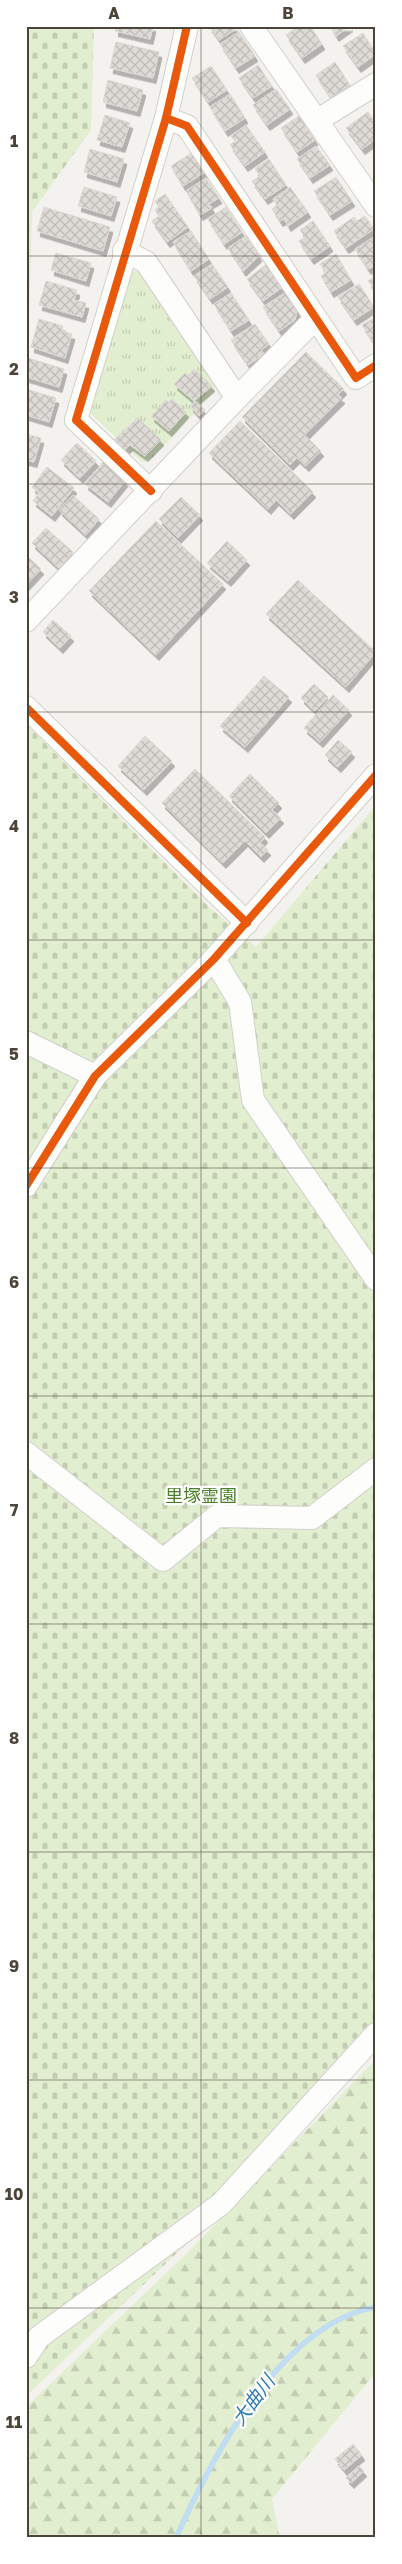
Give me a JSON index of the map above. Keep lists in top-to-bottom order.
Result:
{
  "water": ["大曲川"],
  "parks": ["里塚霊園"],
  "grid": {
    "columns": ["A", "B"],
    "rows": [
      "1",
      "2",
      "3",
      "4",
      "5",
      "6",
      "7",
      "8",
      "9",
      "10",
      "11"
    ]
  }
}
